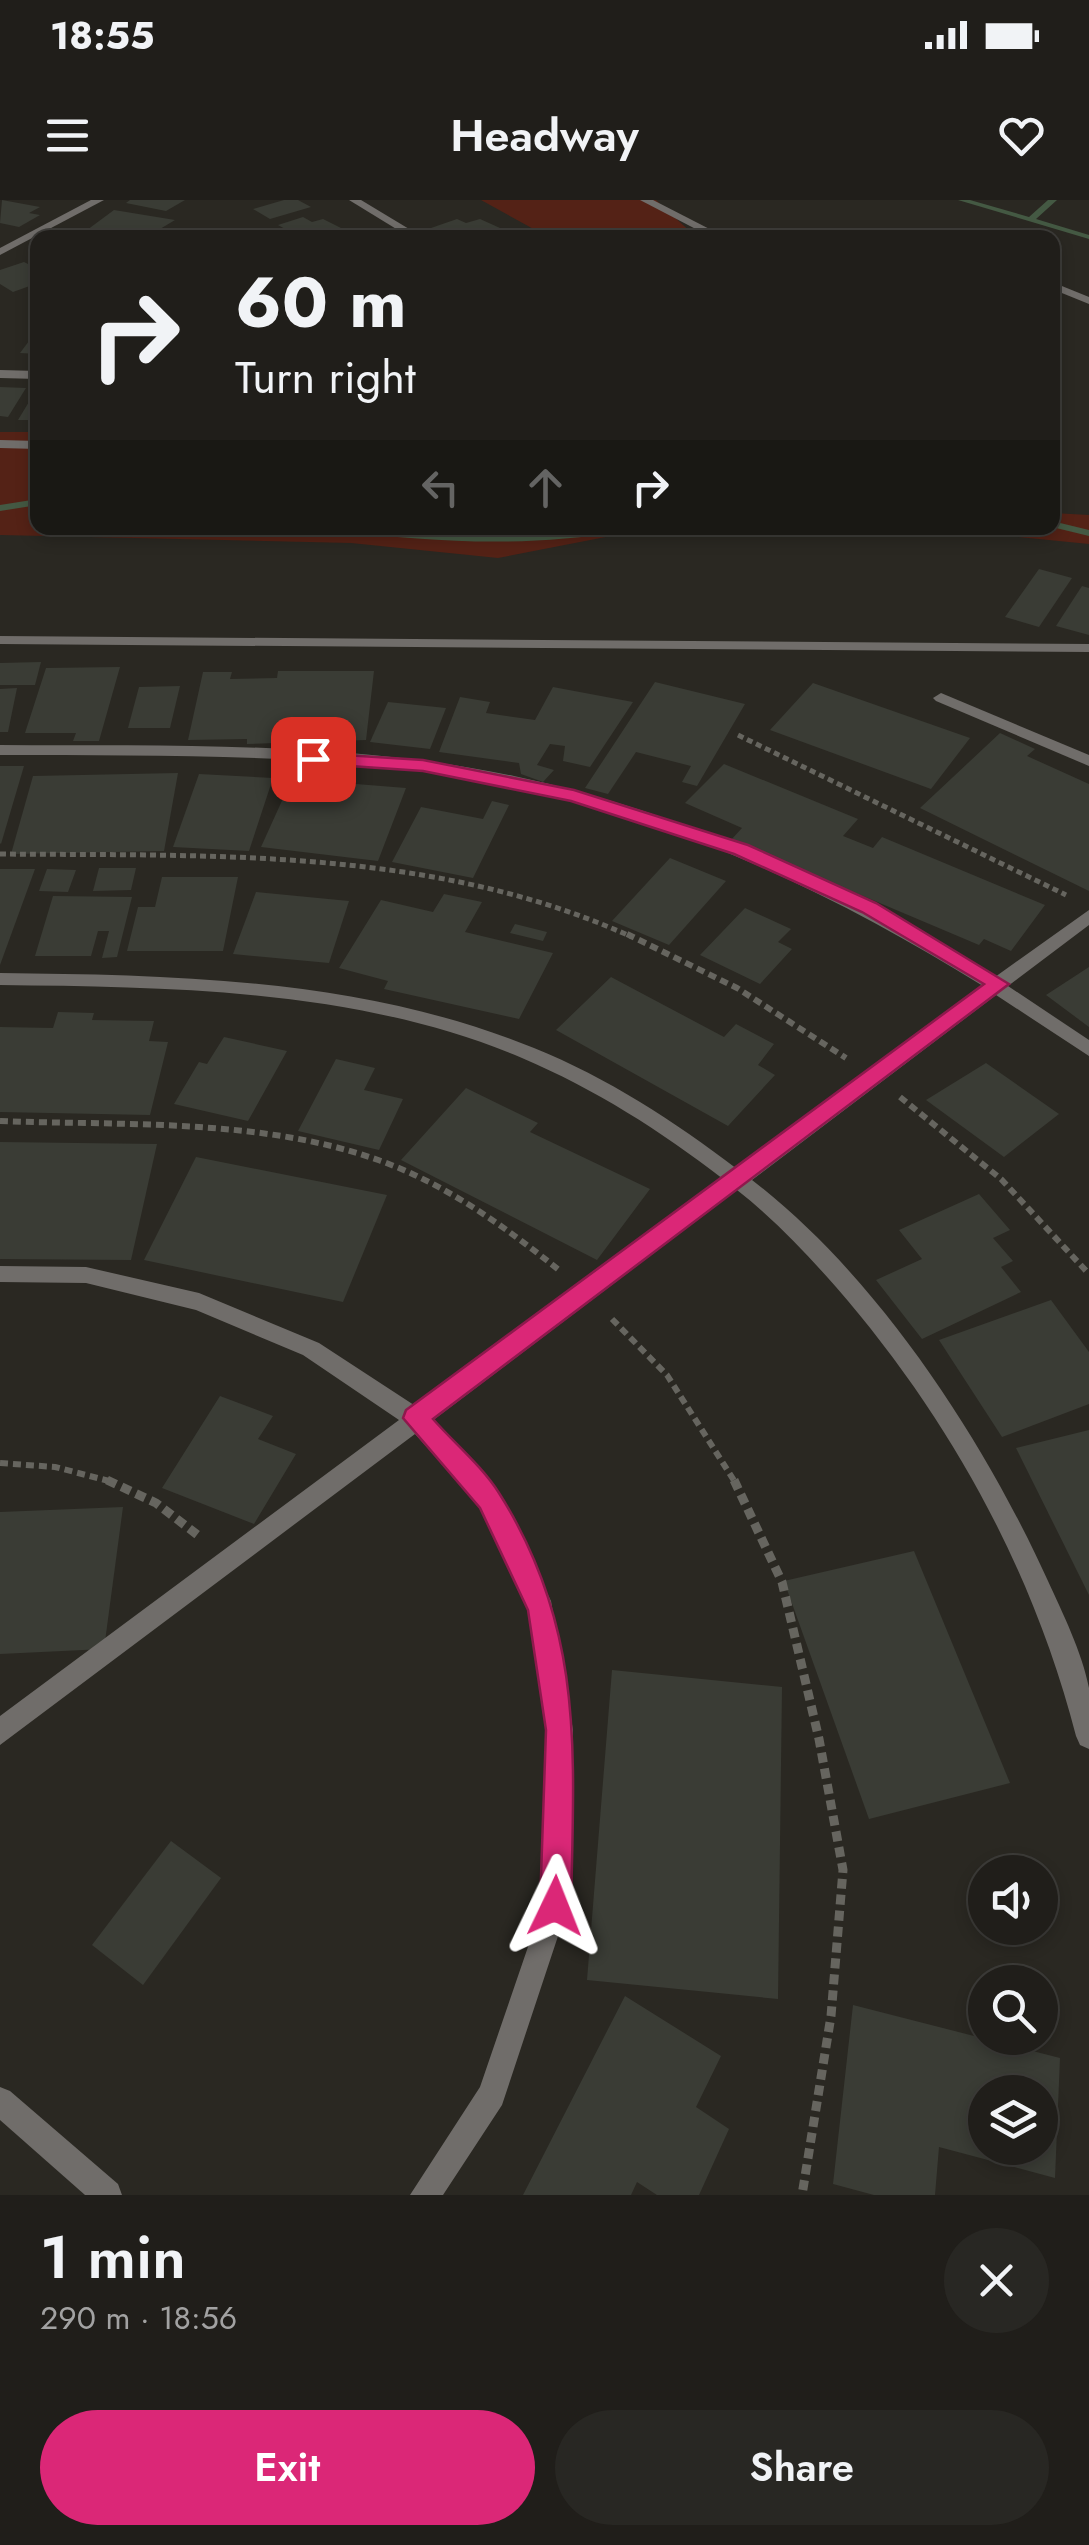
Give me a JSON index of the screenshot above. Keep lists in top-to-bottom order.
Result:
{
  "page": {
    "status": "18:55",
    "header": "Headway",
    "turn": ["60 m", "Turn right"],
    "heading": ["1 min", "290 m · 18:56"],
    "buttons": ["Exit", "Share"]
  }
}
